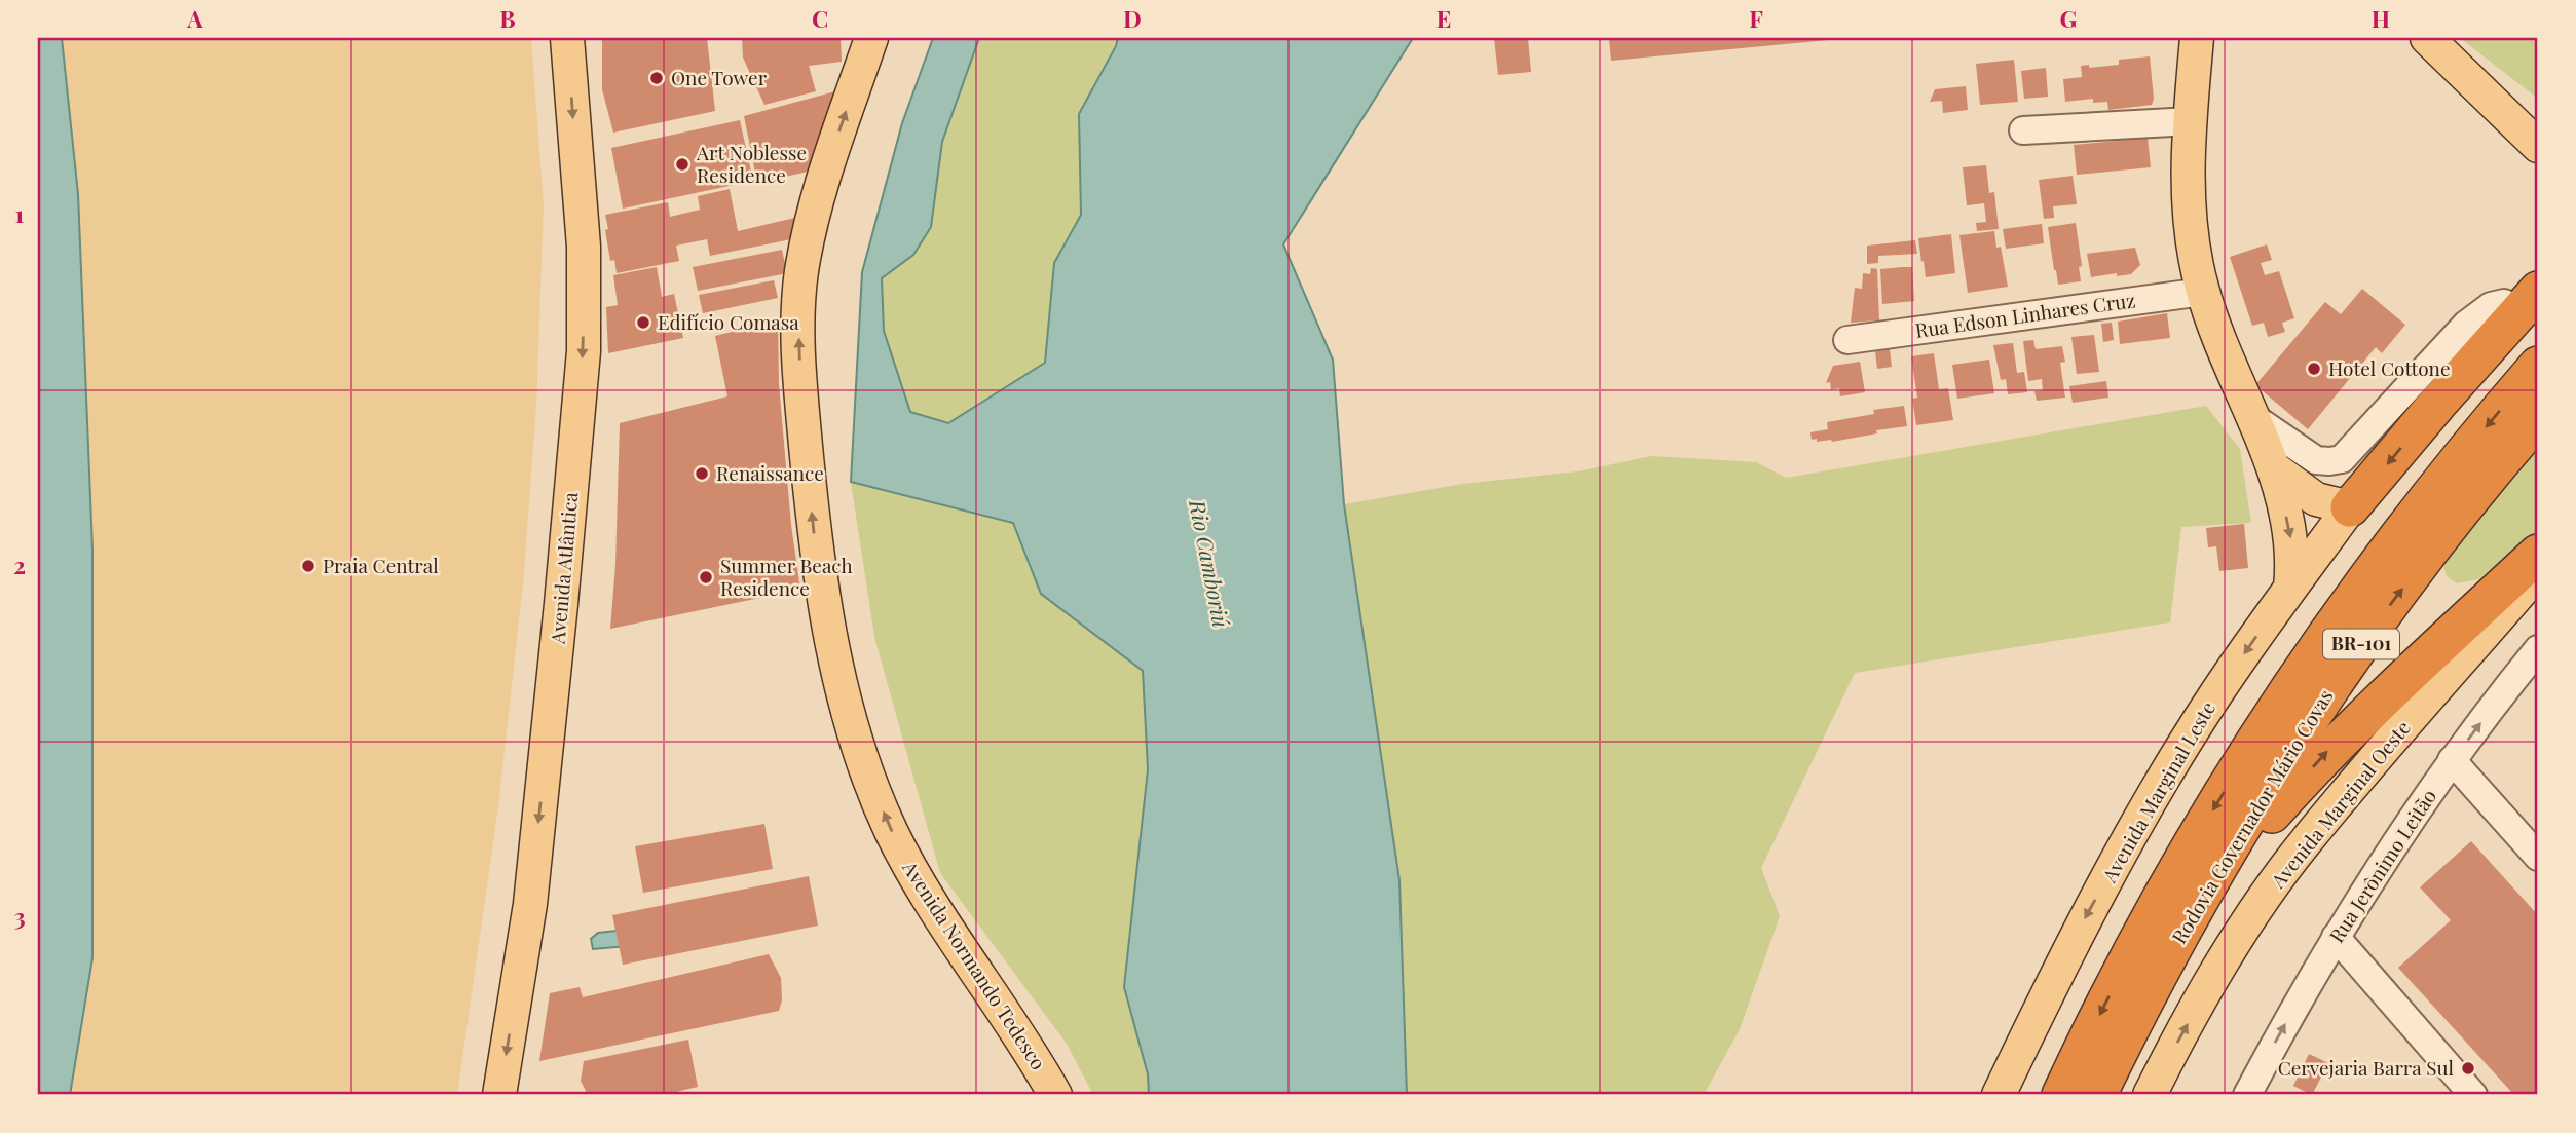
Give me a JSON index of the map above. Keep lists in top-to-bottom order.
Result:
{
  "streets": {
    "highway": ["BR-101", "Rodovia Governador Mário Covas"],
    "main road": [
      "Avenida Atlântica",
      "Avenida Marginal Leste",
      "Avenida Marginal Oeste",
      "Avenida Normando Tedesco"
    ],
    "street": ["Rua Edson Linhares Cruz", "Rua Jerônimo Leitão"]
  },
  "one_way": [
    "Avenida Atlântica",
    "Avenida Marginal Leste",
    "Avenida Marginal Oeste",
    "Rua Jerônimo Leitão",
    "Avenida Normando Tedesco"
  ],
  "water": ["Rio Camboriú"],
  "places": [
    "One Tower",
    "Art Noblesse Residence",
    "Edifício Comasa",
    "Hotel Cottone",
    "Renaissance",
    "Praia Central",
    "Summer Beach Residence",
    "Cervejaria Barra Sul"
  ],
  "grid": {
    "columns": [
      "A",
      "B",
      "C",
      "D",
      "E",
      "F",
      "G",
      "H"
    ],
    "rows": ["1", "2", "3"]
  }
}
